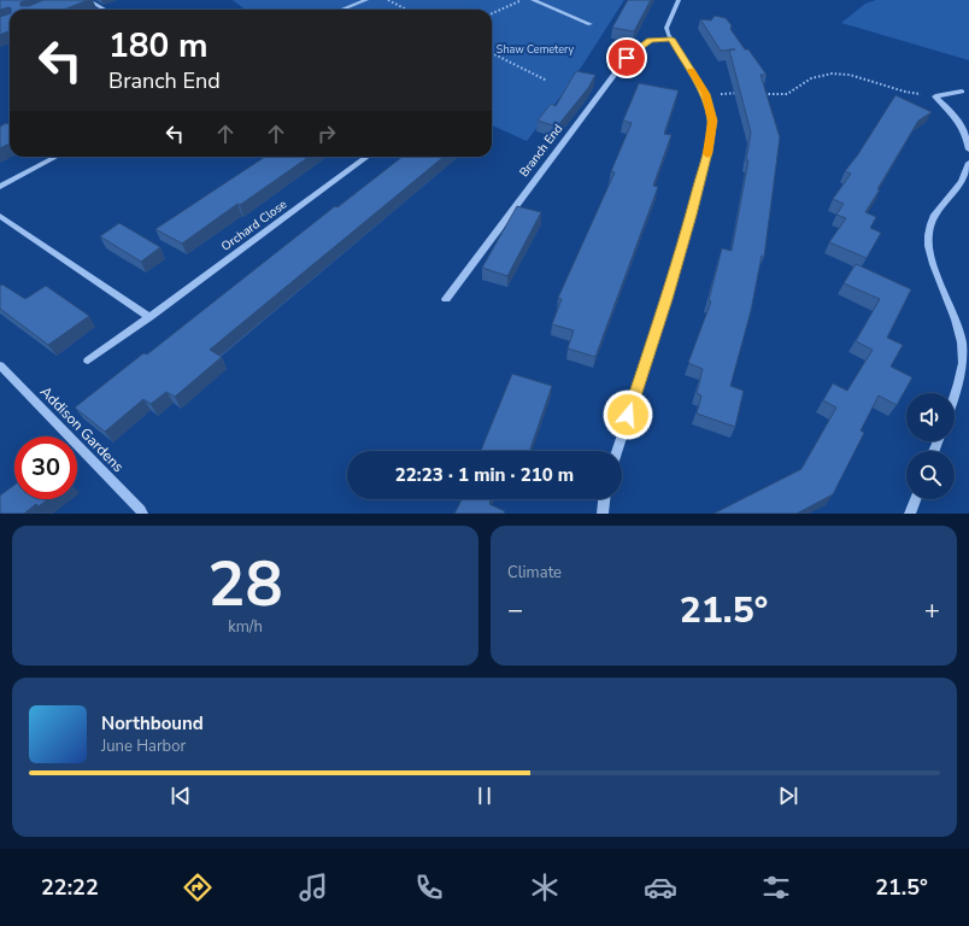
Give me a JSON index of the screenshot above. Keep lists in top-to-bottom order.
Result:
{
  "streets": {
    "street": ["Branch End", "Orchard Close", "Addison Gardens"]
  },
  "parks": ["Shaw Cemetery"],
  "page": {
    "turn": ["180 m", "Branch End"],
    "limit": "30",
    "trip": "22:23 · 1 min · 210 m",
    "tile": [
      ["28", "km/h"],
      "Climate"
    ],
    "heat": ["−", "21.5°", "+"],
    "song": ["Northbound", "June Harbor"],
    "tabs": ["22:22", "21.5°"]
  }
}
